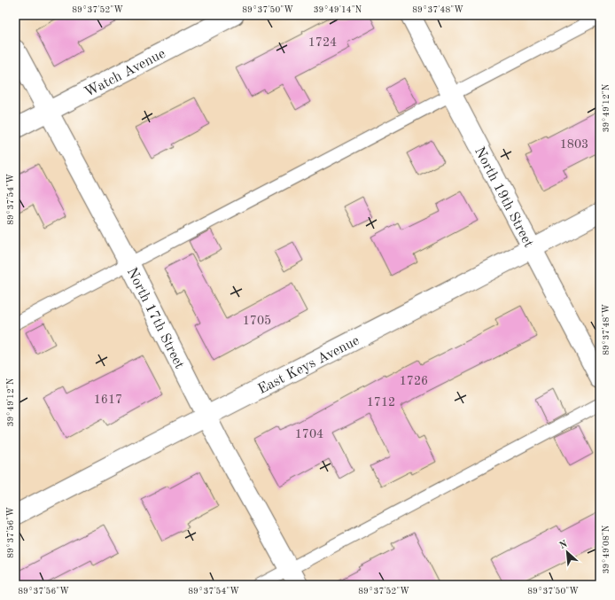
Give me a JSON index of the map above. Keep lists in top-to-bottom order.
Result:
{
  "streets": {
    "street": [
      "Watch Avenue",
      "North 19th Street",
      "North 17th Street",
      "East Keys Avenue"
    ]
  },
  "crossings": [
    ["Watch Avenue", "North 17th Street"],
    ["North 19th Street", "East Keys Avenue"],
    ["North 17th Street", "East Keys Avenue"]
  ],
  "house_numbers": [
    "1724",
    "1803",
    "1705",
    "1726",
    "1617",
    "1712",
    "1704"
  ],
  "north": "top left",
  "coordinates": [
    "89°37'52\"W",
    "89°37'50\"W",
    "39°49'14\"N",
    "89°37'48\"W",
    "39°49'12\"N",
    "89°37'54\"W",
    "89°37'56\"W",
    "39°49'08\"N"
  ]
}
